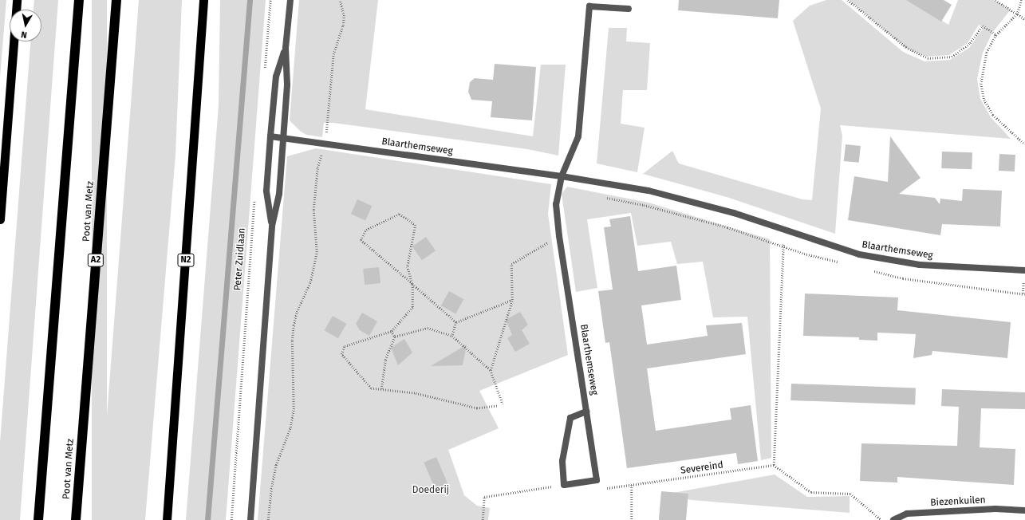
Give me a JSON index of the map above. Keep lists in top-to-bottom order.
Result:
{
  "streets": {
    "highway": ["Poot van Metz", "A2", "N2"],
    "street": ["Blaarthemseweg", "Biezenkuilen"],
    "path": ["Peter Zuidlaan", "Severeind"]
  },
  "crossings": [
    ["Blaarthemseweg", "Severeind"]
  ],
  "parks": ["Doederij"],
  "north": "bottom"
}
